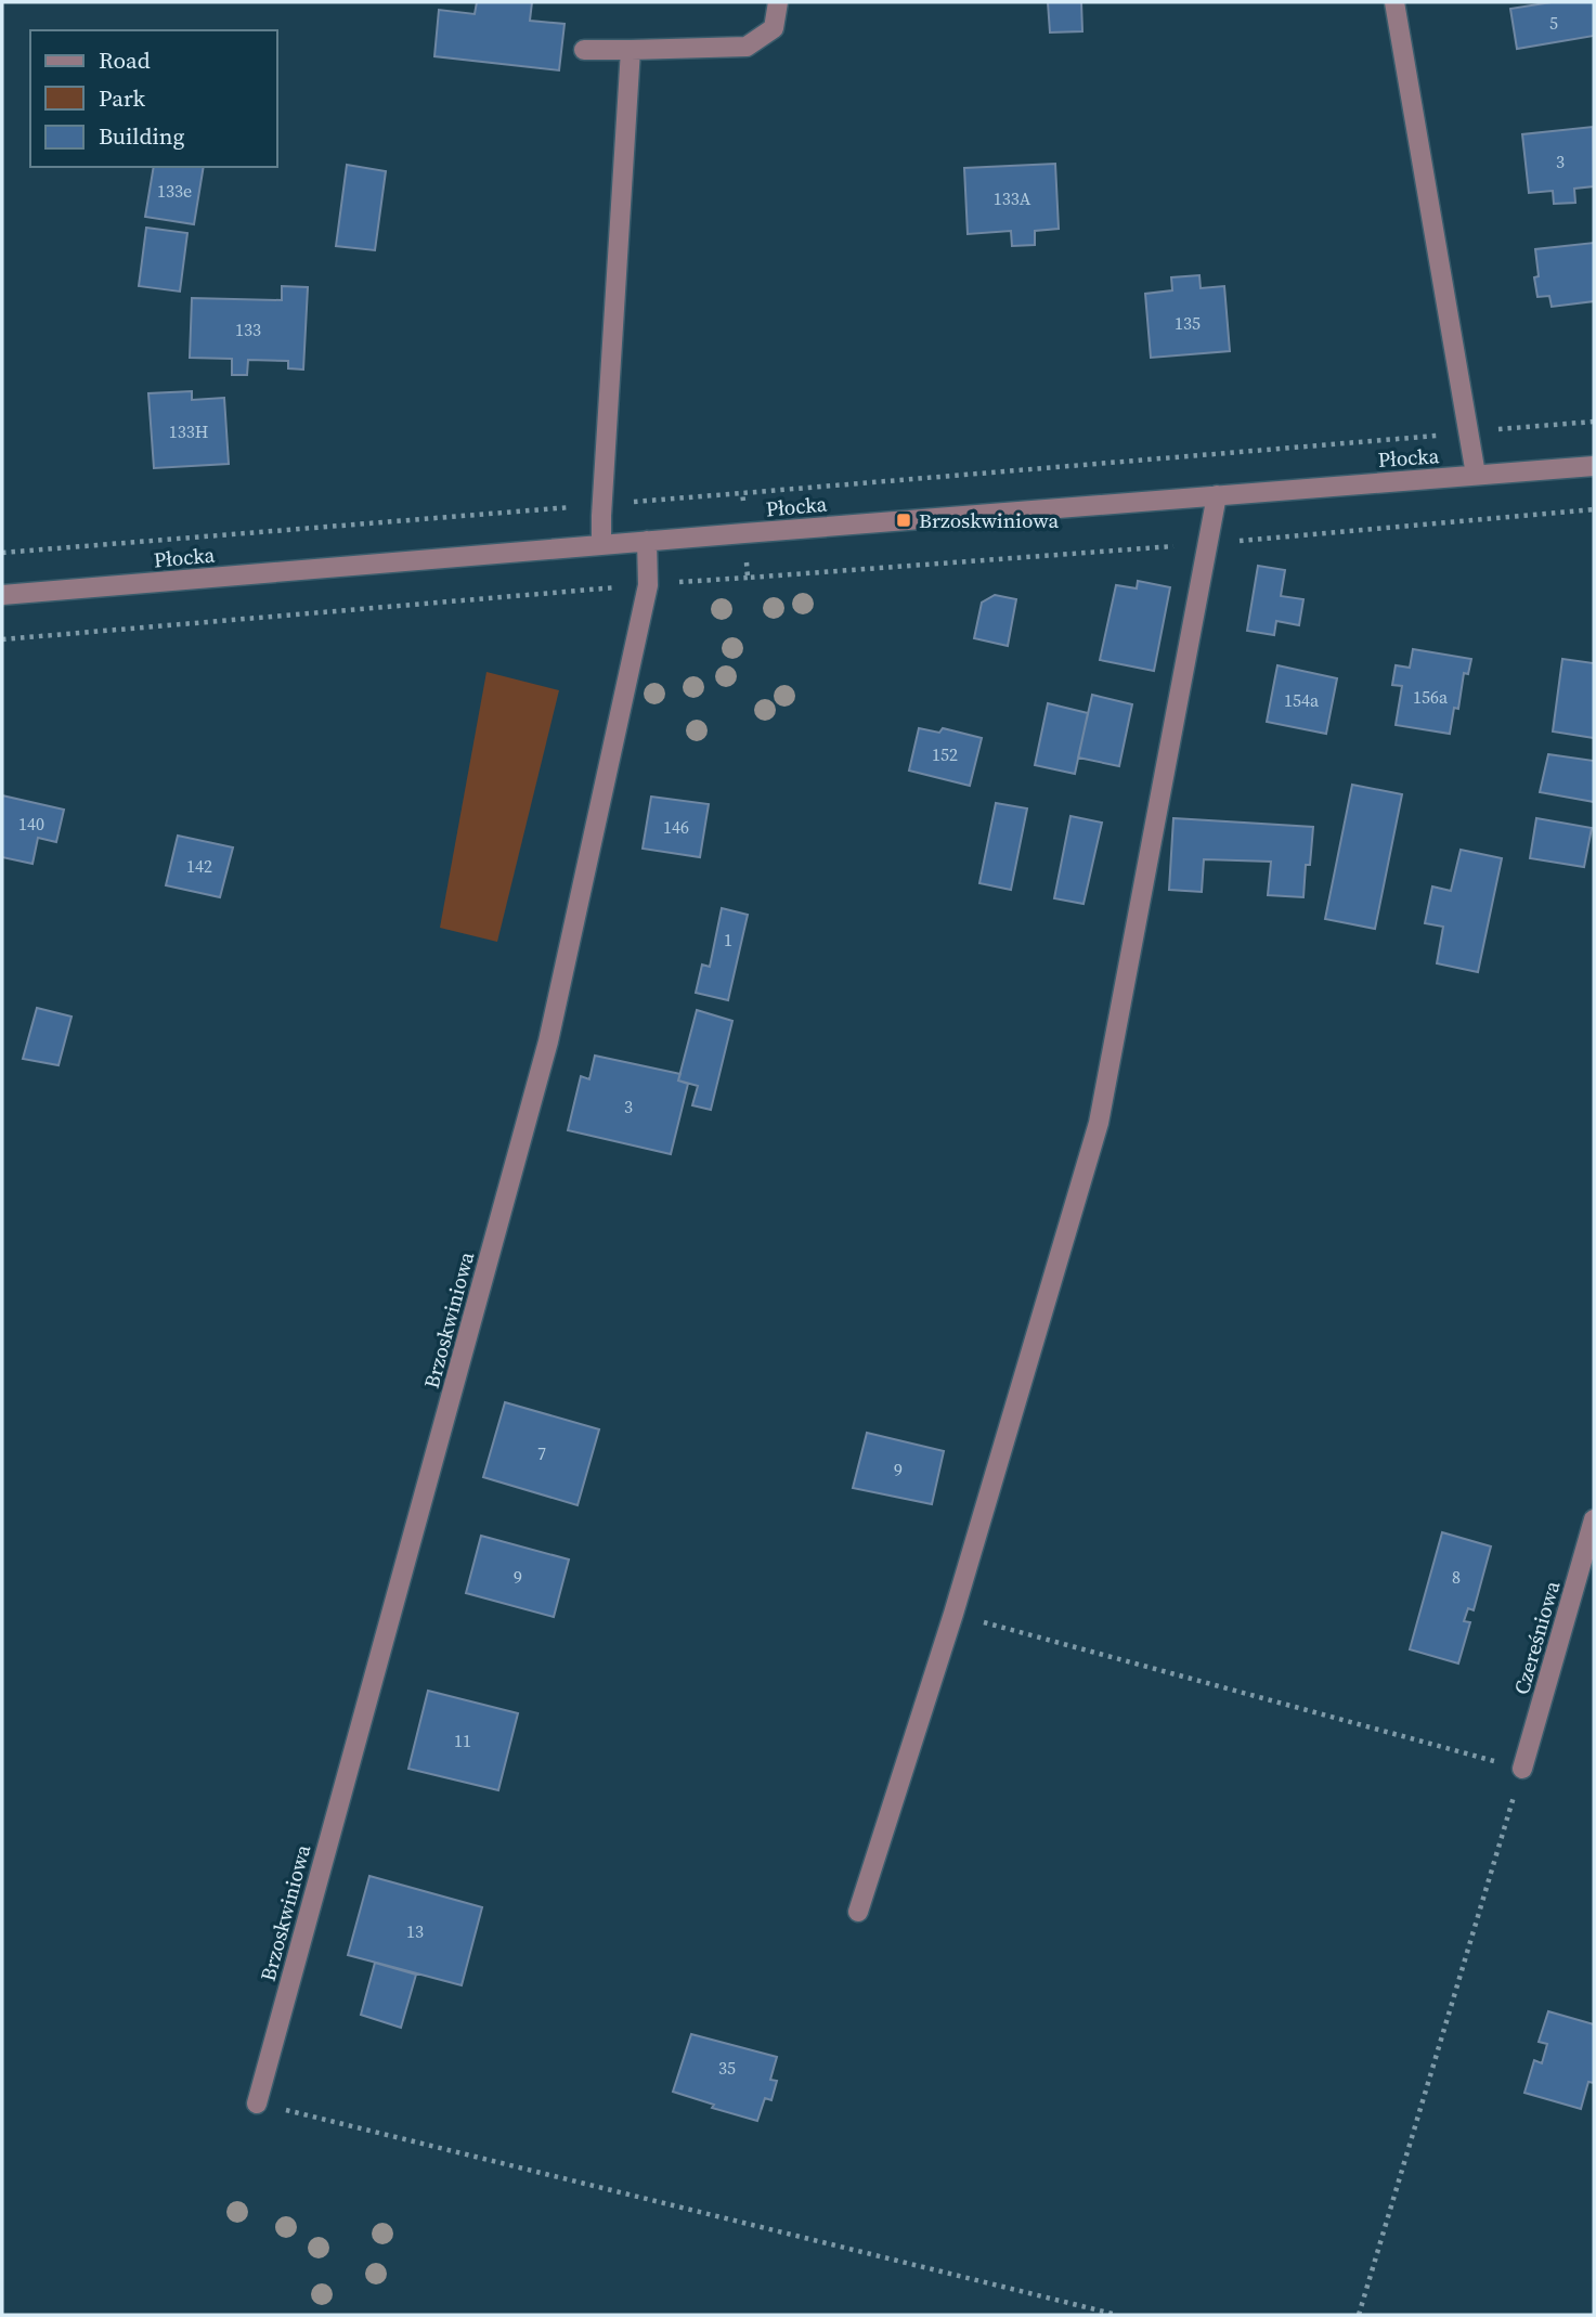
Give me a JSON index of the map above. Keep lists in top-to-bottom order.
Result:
{
  "streets": {
    "street": ["Płocka", "Brzoskwiniowa", "Czereśniowa"]
  },
  "crossings": [
    ["Płocka", "Brzoskwiniowa"]
  ],
  "places": {
    "transit": ["Brzoskwiniowa"]
  },
  "house_numbers": [
    "5",
    "3",
    "133e",
    "133A",
    "135",
    "133",
    "133H",
    "156a",
    "154a",
    "152",
    "140",
    "146",
    "142",
    "1",
    "3",
    "7",
    "9",
    "9",
    "8",
    "11",
    "13",
    "35"
  ],
  "legend": ["Road", "Park", "Building"]
}
